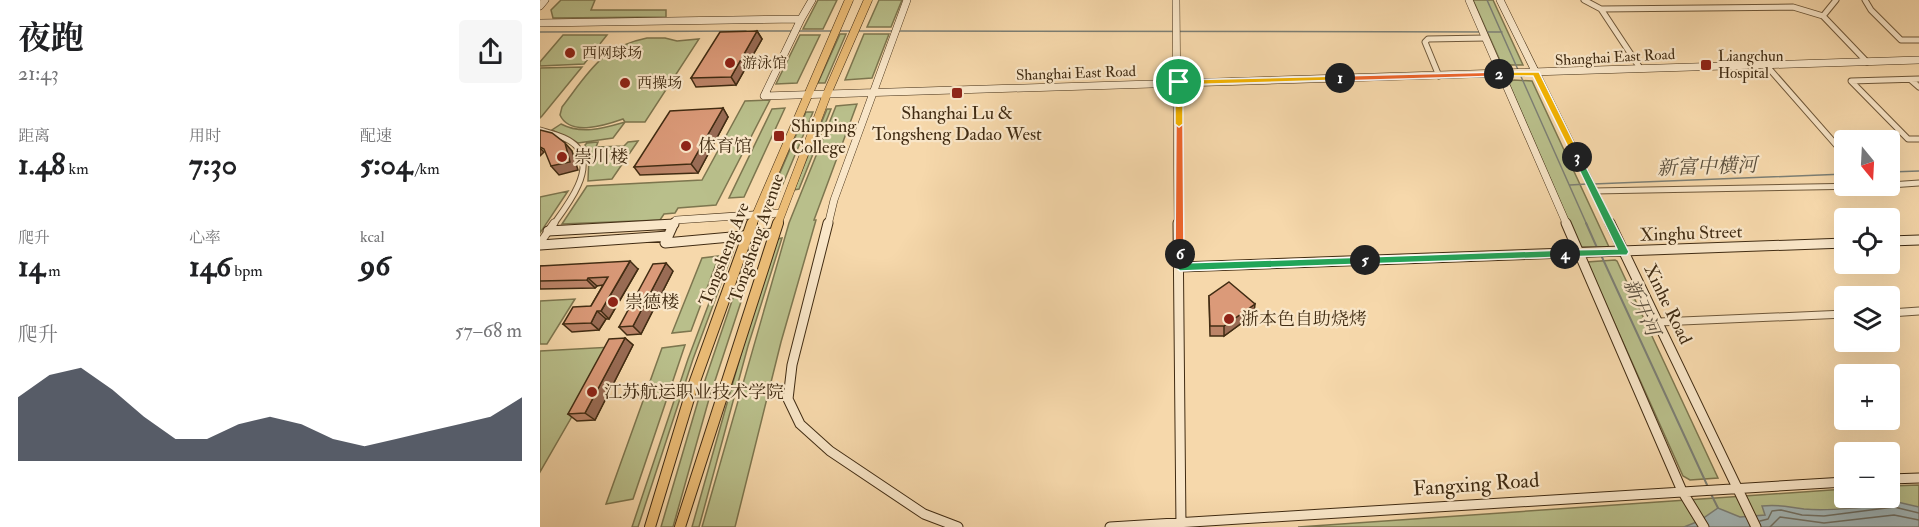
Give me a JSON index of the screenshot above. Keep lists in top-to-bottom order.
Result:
{
  "streets": {
    "main road": ["Tongsheng Avenue", "Tongsheng Ave"],
    "street": [
      "Shanghai East Road",
      "Xinghu Street",
      "Xinhe Road",
      "Fangxing Road"
    ]
  },
  "crossings": [
    ["Shanghai East Road", "Tongsheng Avenue"],
    ["Shanghai East Road", "Tongsheng Ave"],
    ["Shanghai East Road", "Xinhe Road"],
    ["Xinghu Street", "Xinhe Road"],
    ["Xinhe Road", "Fangxing Road"]
  ],
  "water": ["新富中横河", "新开河"],
  "places": {
    "other": [
      "西网球场",
      "游泳馆",
      "西操场",
      "体育馆",
      "崇川楼",
      "崇德楼",
      "浙本色自助烧烤",
      "江苏航运职业技术学院"
    ],
    "transit": ["Liangchun Hospital", "Shanghai Lu & Tongsheng Dadao West", "Shipping College"]
  },
  "north": "bottom",
  "page": {
    "heading": ["夜跑", "21:43"],
    "pins": [
      "2",
      "1",
      "3",
      "4",
      "6",
      "5"
    ],
    "stats": [
      ["距离", "1.48 km"],
      ["用时", "7:30"],
      ["配速", "5:04 /km"],
      ["爬升", "14 m"],
      ["心率", "146 bpm"],
      ["kcal", "96"]
    ],
    "map_buttons": ["+", "−"],
    "chart": ["爬升", "57–68 m"]
  }
}
